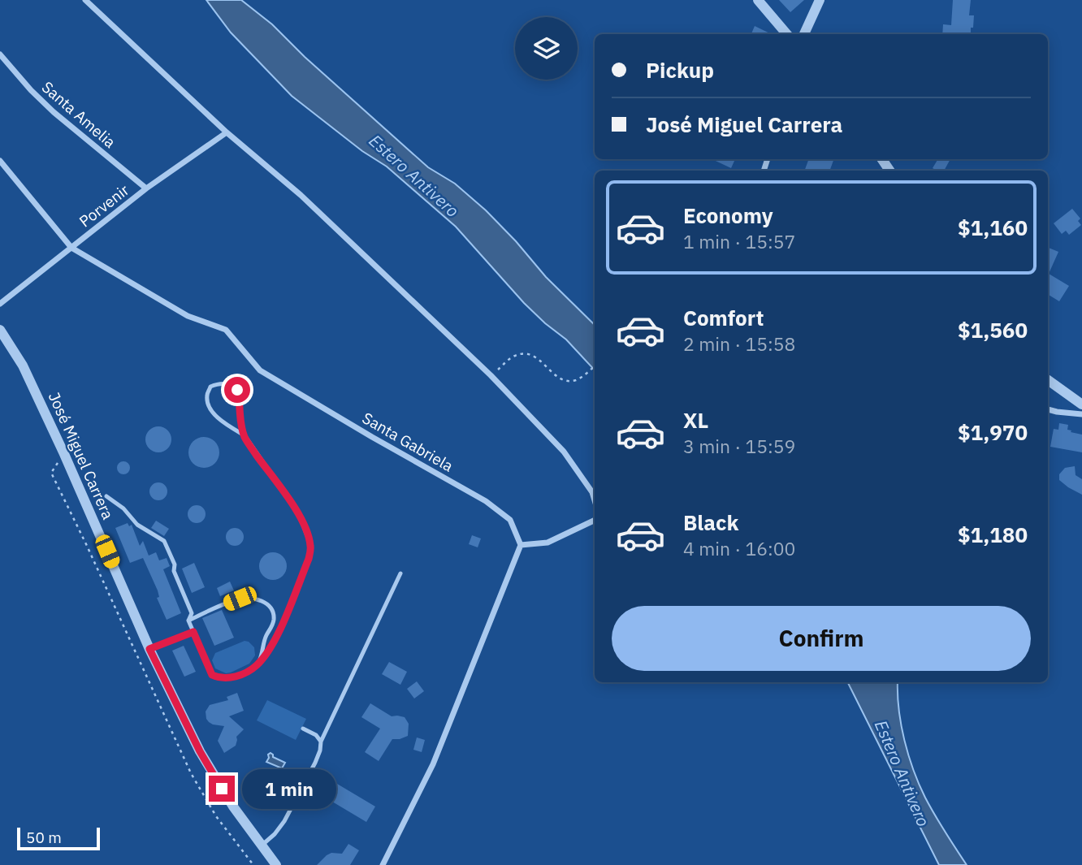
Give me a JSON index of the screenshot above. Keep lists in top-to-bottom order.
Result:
{
  "streets": {
    "street": [
      "Santa Amelia",
      "Porvenir",
      "Santa Gabriela",
      "José Miguel Carrera"
    ]
  },
  "crossings": [
    ["Santa Amelia", "Porvenir"],
    ["Porvenir", "Santa Gabriela"]
  ],
  "water": ["Estero Antivero"],
  "scale_bar": "50 m",
  "page": {
    "banner": ["Pickup", "José Miguel Carrera"],
    "list": [
      {
        "name": "Economy",
        "note": "1 min · 15:57",
        "value": "$1,160"
      },
      {
        "name": "Comfort",
        "note": "2 min · 15:58",
        "value": "$1,560"
      },
      {
        "name": "XL",
        "note": "3 min · 15:59",
        "value": "$1,970"
      },
      {
        "name": "Black",
        "note": "4 min · 16:00",
        "value": "$1,180"
      }
    ],
    "buttons": "Confirm",
    "bubble": "1 min",
    "scale": "50 m"
  }
}
